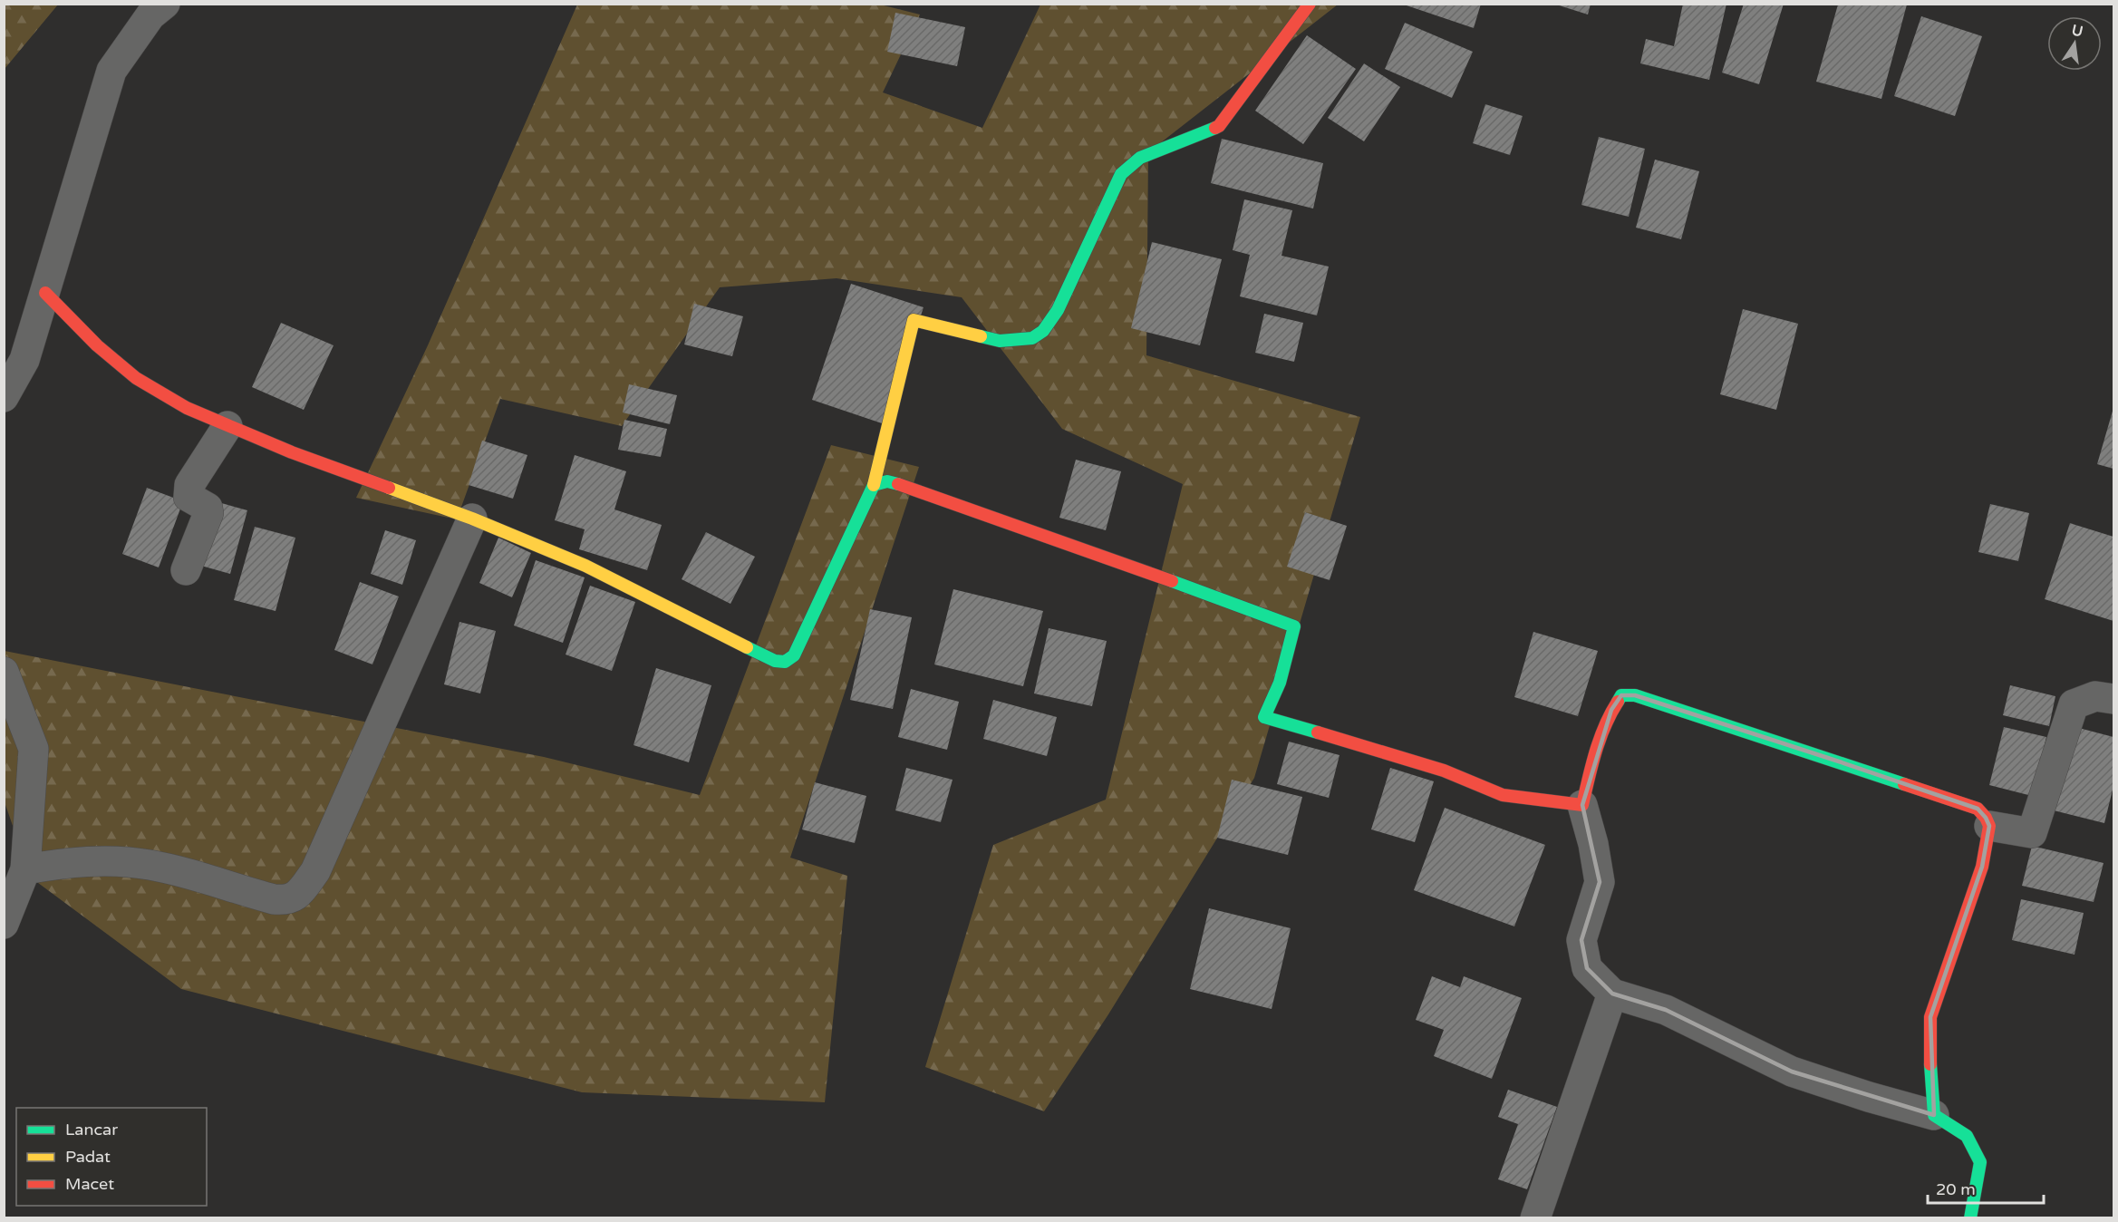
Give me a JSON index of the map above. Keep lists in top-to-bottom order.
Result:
{
  "legend": ["Lancar", "Padat", "Macet"],
  "scale_bar": "20 m",
  "north": "top"
}
